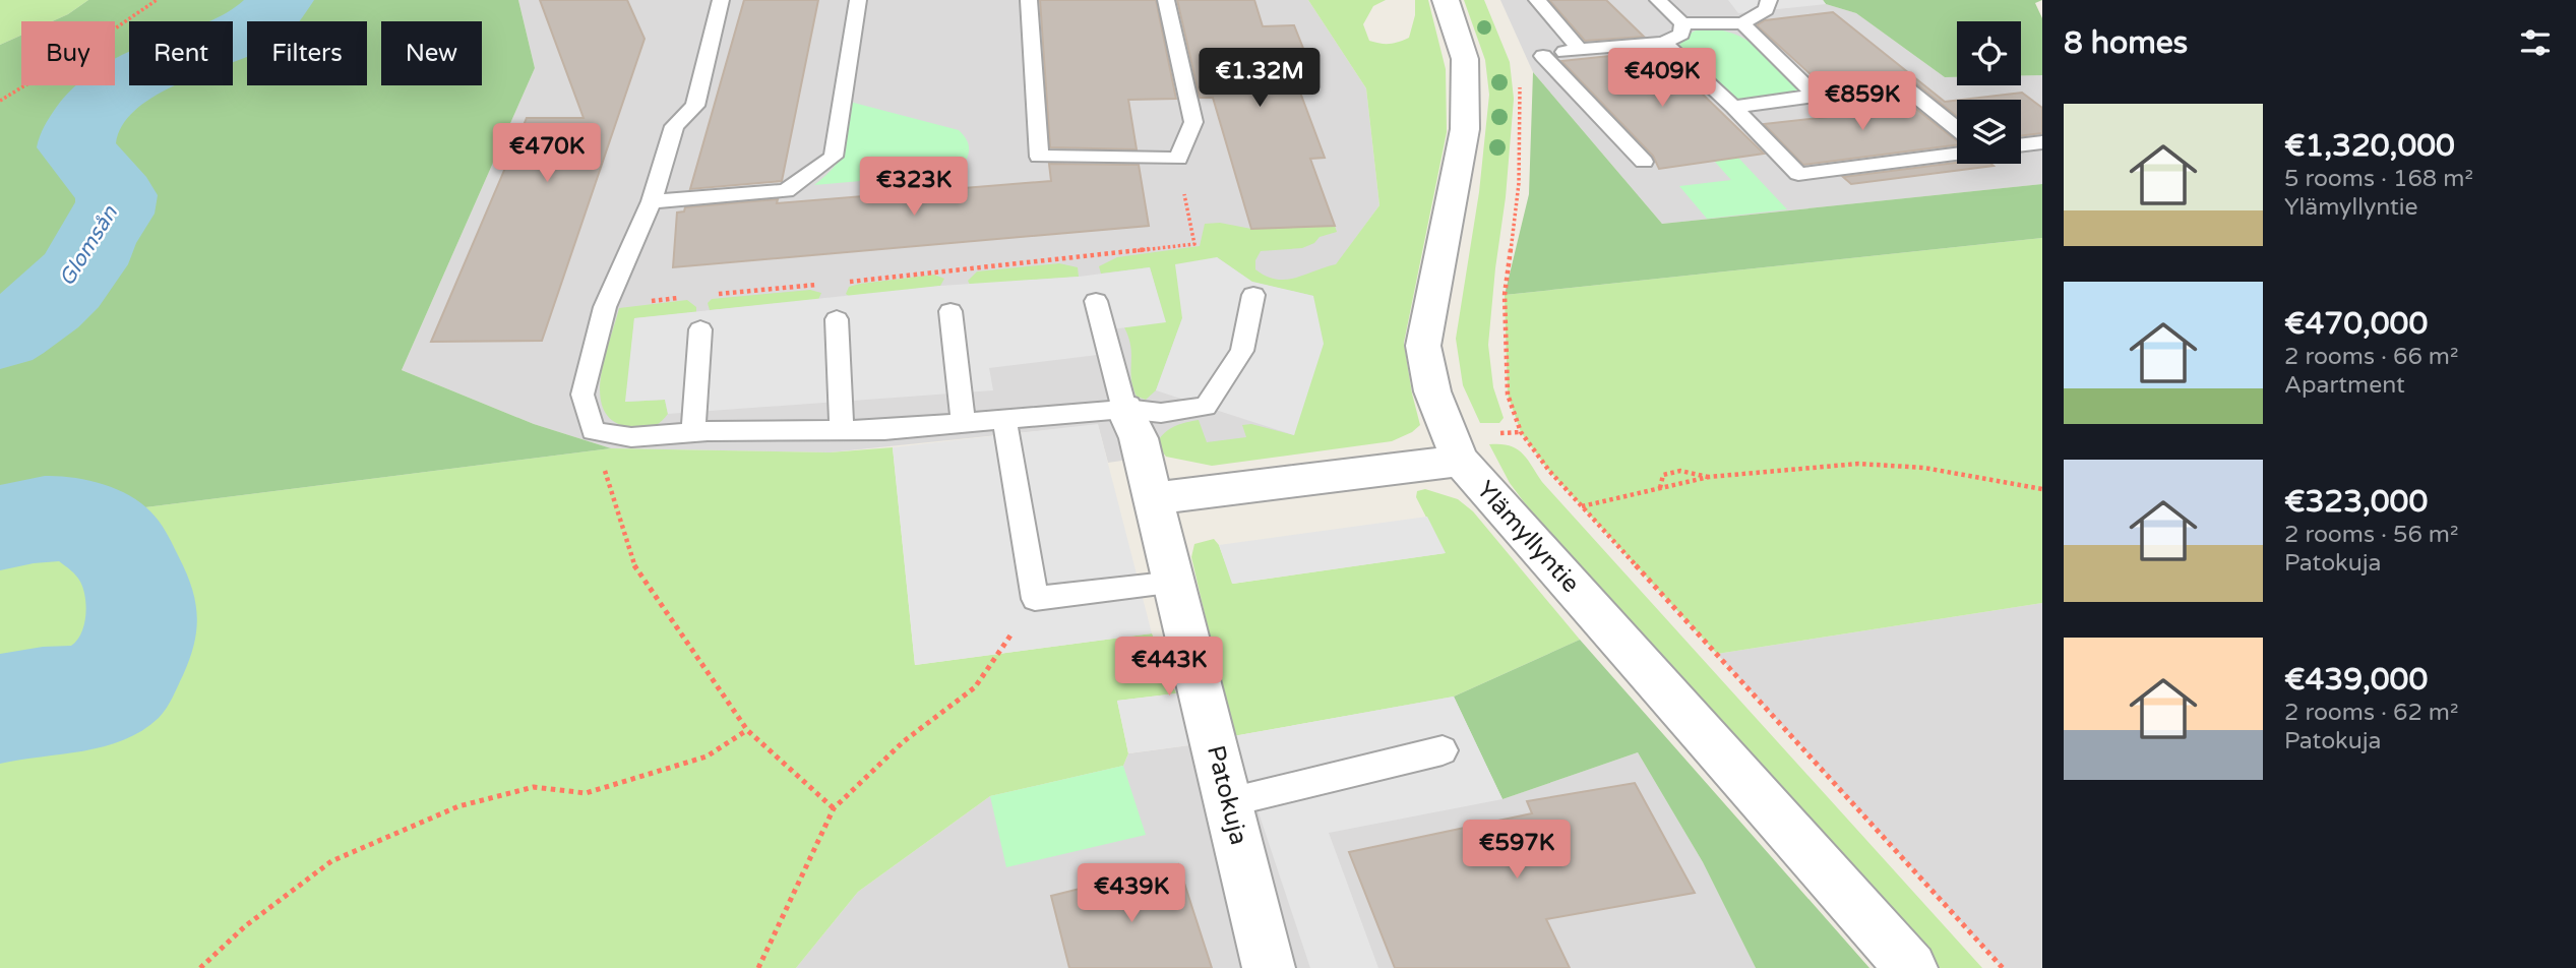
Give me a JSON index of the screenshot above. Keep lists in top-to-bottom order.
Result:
{
  "streets": {
    "street": ["Ylämyllyntie", "Patokuja"]
  },
  "water": ["Glomsån"],
  "page": {
    "heading": "8 homes",
    "chip": [
      "Buy",
      "Rent",
      "Filters",
      "New"
    ],
    "price": [
      "€1.32M",
      "€409K",
      "€859K",
      "€470K",
      "€323K",
      "€443K",
      "€597K",
      "€439K"
    ],
    "list": [
      {
        "name": "€1,320,000",
        "note": "5 rooms · 168 m² · Ylämyllyntie"
      },
      {
        "name": "€470,000",
        "note": "2 rooms · 66 m² · Apartment"
      },
      {
        "name": "€323,000",
        "note": "2 rooms · 56 m² · Patokuja"
      },
      {
        "name": "€439,000",
        "note": "2 rooms · 62 m² · Patokuja"
      }
    ]
  }
}
